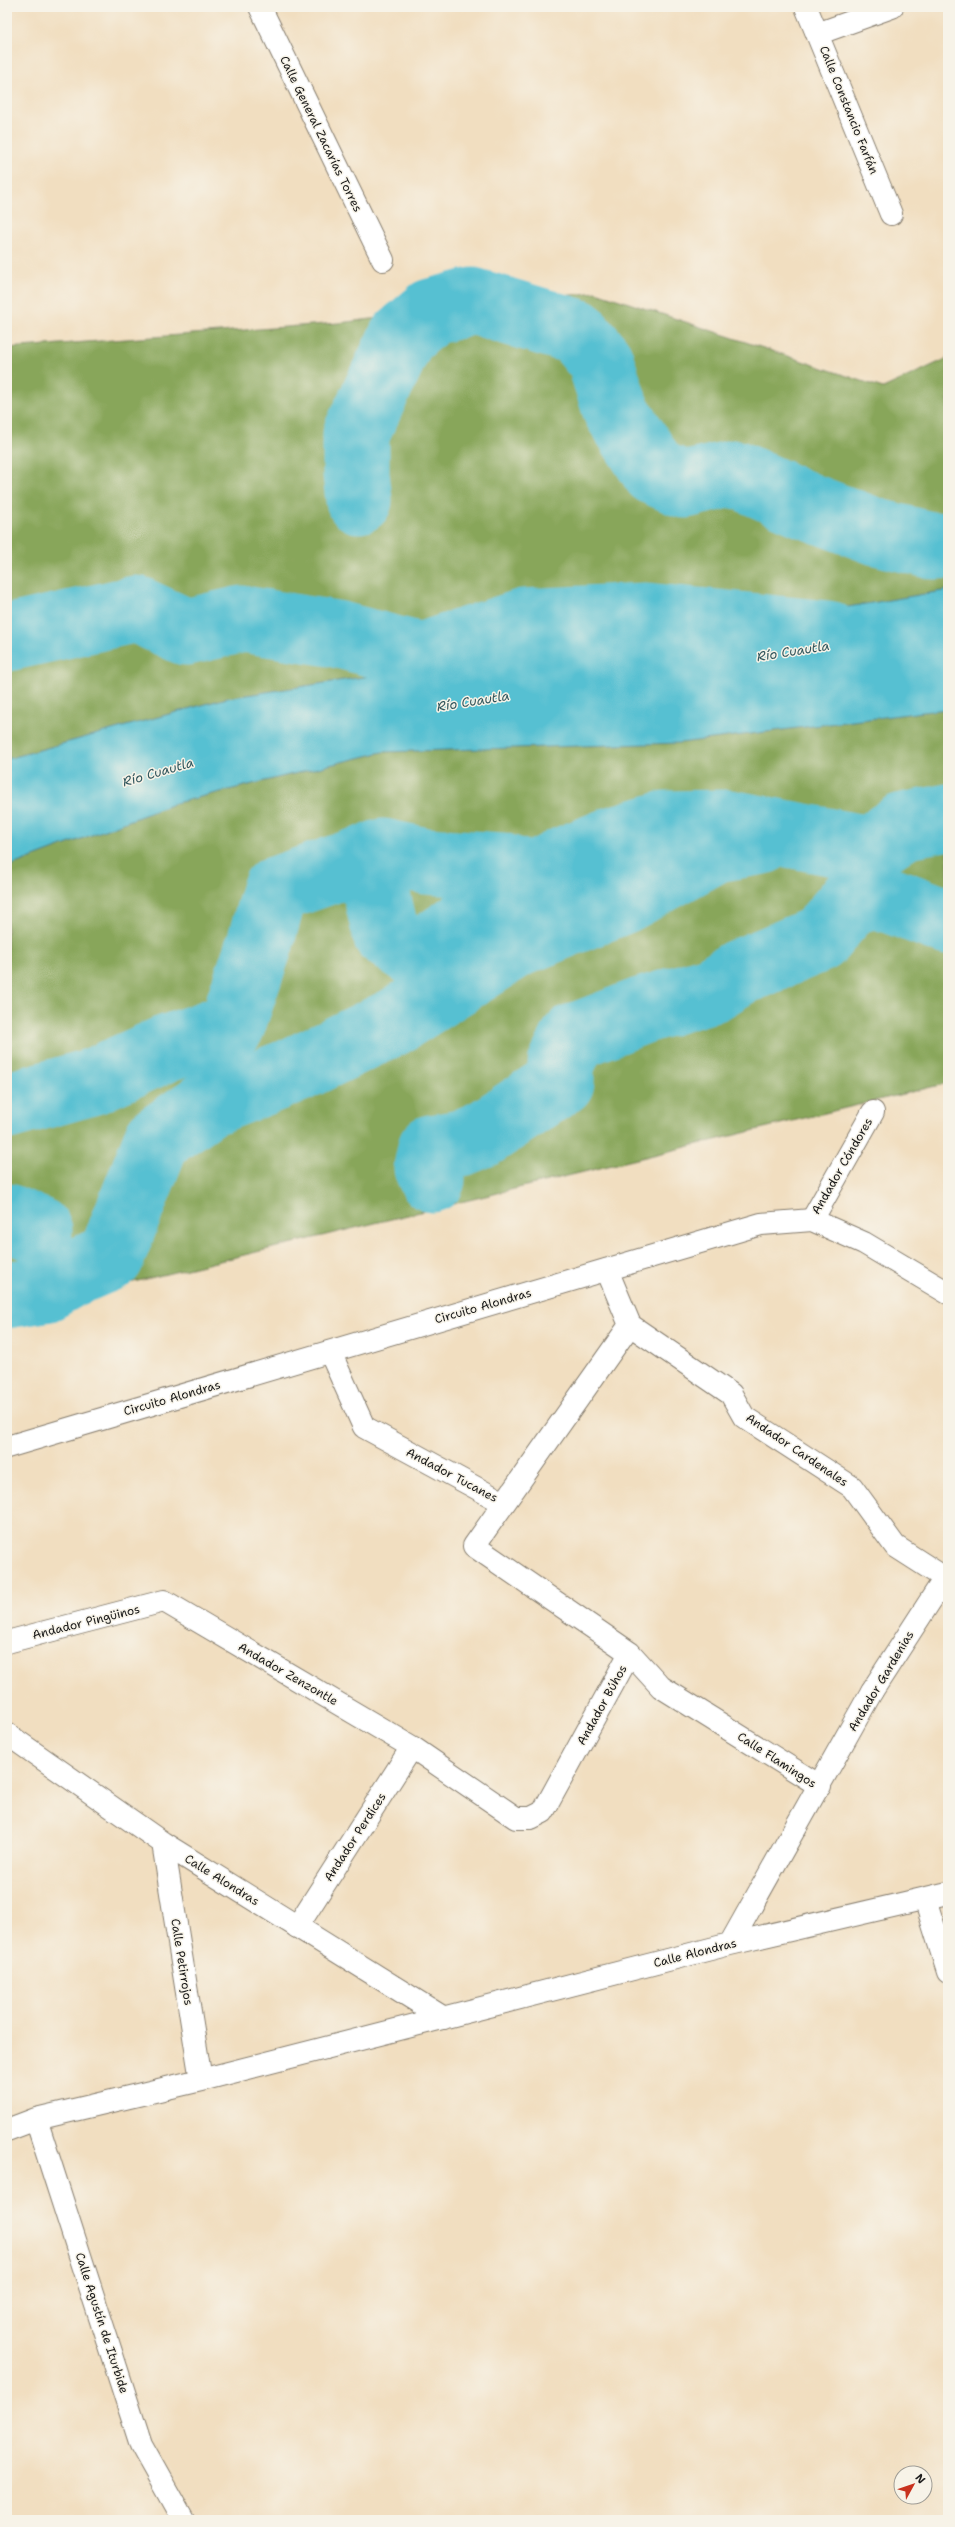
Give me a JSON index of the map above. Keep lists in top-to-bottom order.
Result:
{
  "streets": {
    "street": [
      "Calle Constancio Farfán",
      "Calle General Zacarías Torres",
      "Andador Cóndores",
      "Circuito Alondras",
      "Andador Cardenales",
      "Andador Tucanes",
      "Andador Pingüinos",
      "Andador Zenzontle",
      "Andador Gardenias",
      "Andador Búhos",
      "Calle Flamingos",
      "Andador Perdices",
      "Calle Alondras",
      "Calle Petirrojos",
      "Calle Agustín de Iturbide"
    ]
  },
  "crossings": [
    ["Andador Cóndores", "Circuito Alondras"],
    ["Circuito Alondras", "Andador Tucanes"],
    ["Andador Cardenales", "Andador Tucanes"],
    ["Andador Cardenales", "Andador Gardenias"],
    ["Andador Tucanes", "Andador Búhos"],
    ["Andador Pingüinos", "Andador Zenzontle"],
    ["Andador Zenzontle", "Andador Búhos"],
    ["Andador Zenzontle", "Andador Perdices"],
    ["Andador Gardenias", "Calle Flamingos"],
    ["Andador Búhos", "Calle Flamingos"],
    ["Andador Búhos", "Andador Perdices"],
    ["Calle Flamingos", "Calle Alondras"],
    ["Andador Perdices", "Calle Alondras"],
    ["Calle Alondras", "Calle Petirrojos"],
    ["Calle Alondras", "Calle Agustín de Iturbide"]
  ],
  "water": ["Río Cuautla"],
  "north": "top right"
}
